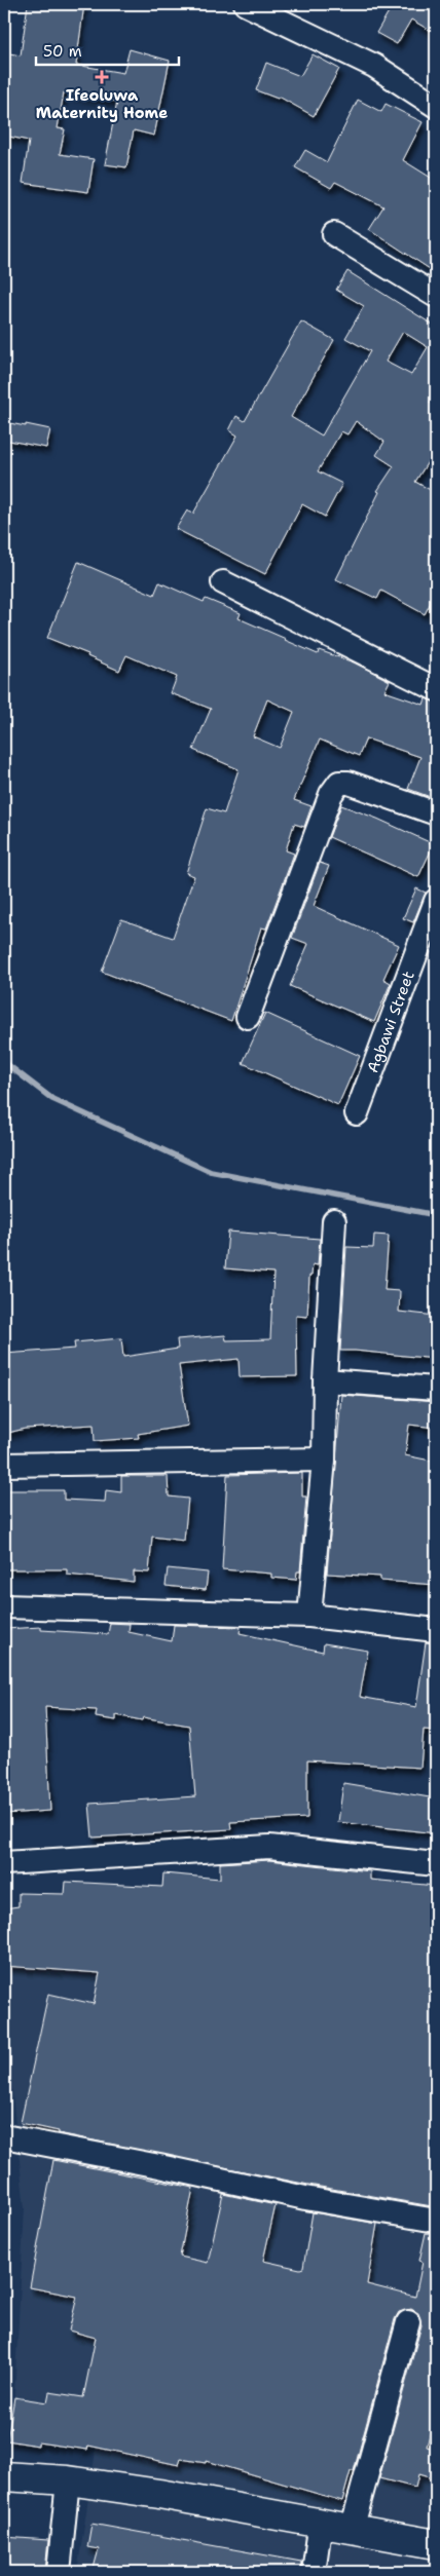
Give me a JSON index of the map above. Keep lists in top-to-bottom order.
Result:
{
  "streets": {
    "street": ["Agbawi Street"]
  },
  "places": {
    "health": ["Ifeoluwa Maternity Home"]
  },
  "scale_bar": "50 m"
}
